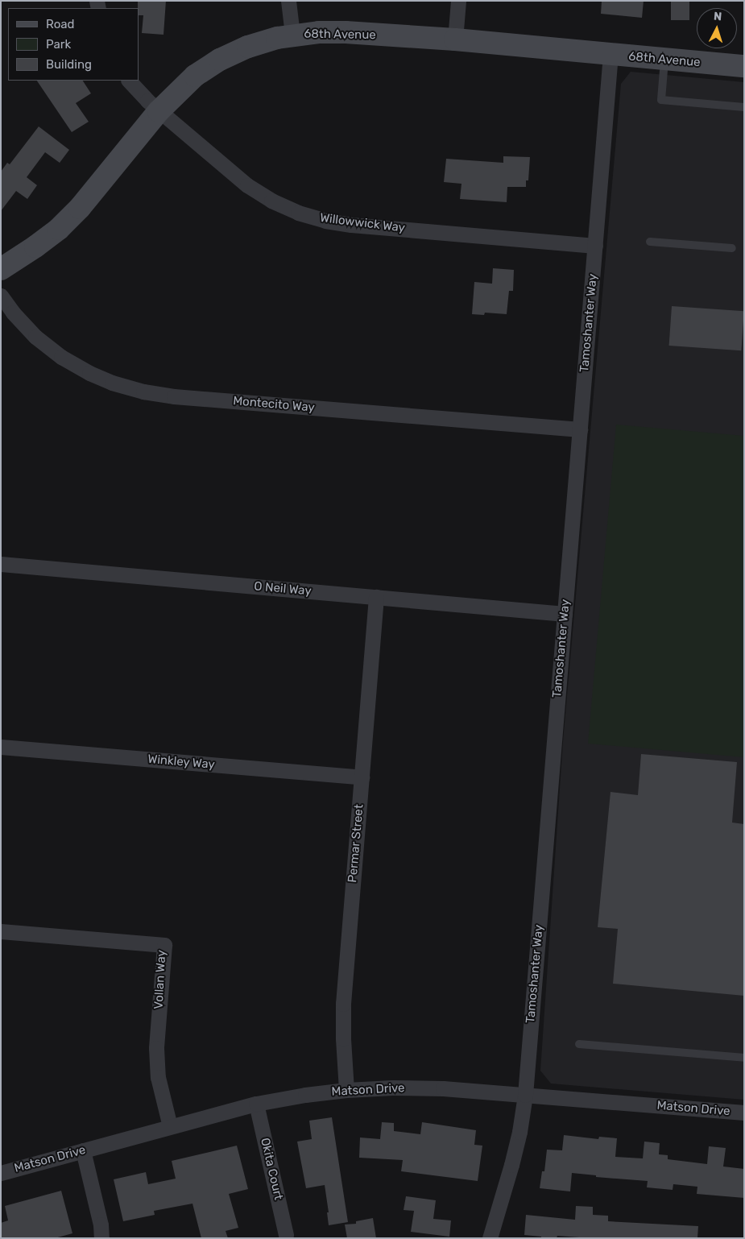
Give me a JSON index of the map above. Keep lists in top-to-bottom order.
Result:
{
  "streets": {
    "street": [
      "68th Avenue",
      "Willowwick Way",
      "Tamoshanter Way",
      "Montecito Way",
      "O Neil Way",
      "Winkley Way",
      "Permar Street",
      "Vollan Way",
      "Matson Drive",
      "Okita Court"
    ]
  },
  "crossings": [
    ["68th Avenue", "Willowwick Way"],
    ["68th Avenue", "Tamoshanter Way"],
    ["Willowwick Way", "Tamoshanter Way"],
    ["Tamoshanter Way", "Montecito Way"],
    ["Tamoshanter Way", "O Neil Way"],
    ["Tamoshanter Way", "Matson Drive"],
    ["O Neil Way", "Permar Street"],
    ["Winkley Way", "Permar Street"],
    ["Permar Street", "Matson Drive"],
    ["Vollan Way", "Matson Drive"],
    ["Matson Drive", "Okita Court"]
  ],
  "legend": ["Road", "Park", "Building"],
  "north": "top"
}
